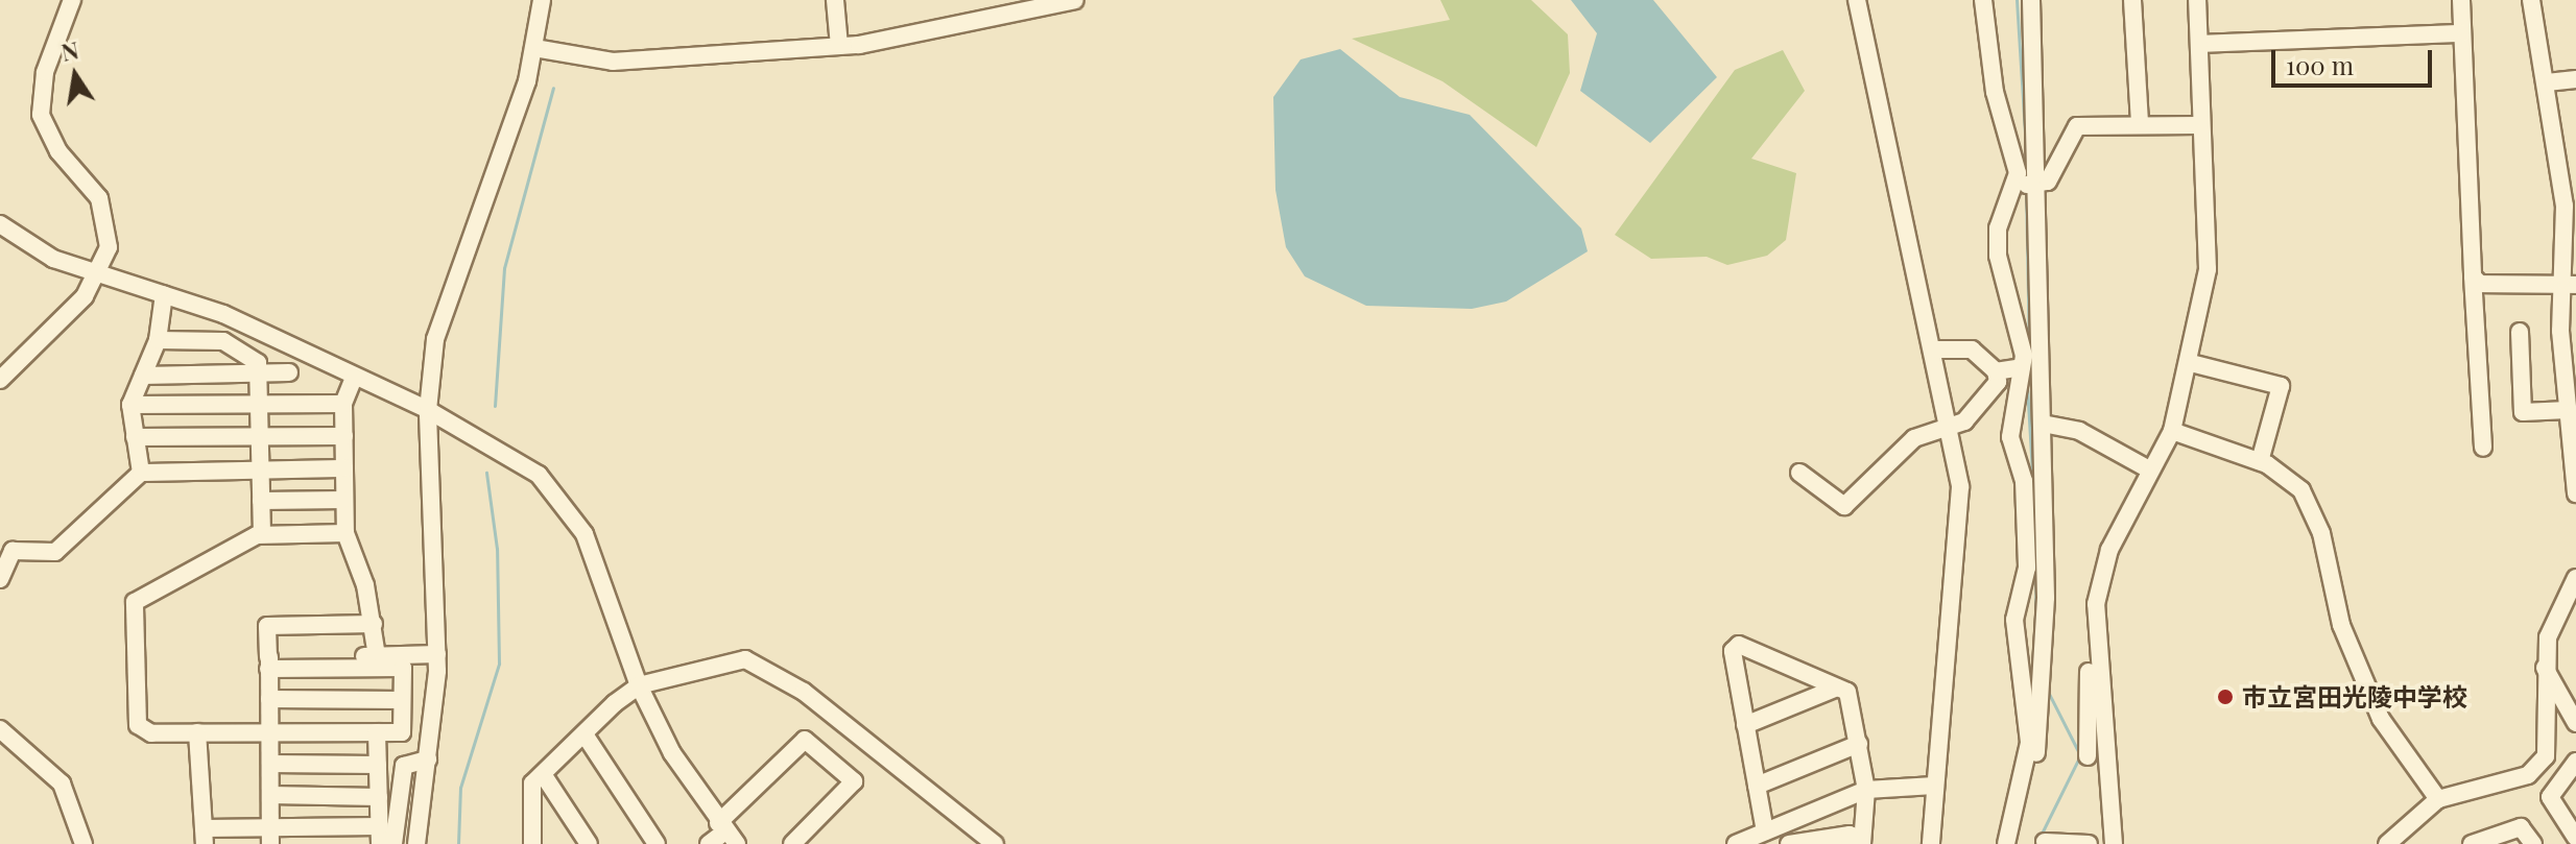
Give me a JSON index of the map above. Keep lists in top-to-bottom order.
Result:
{
  "places": ["市立宮田光陵中学校"],
  "scale_bar": "100 m",
  "north": "top"
}
